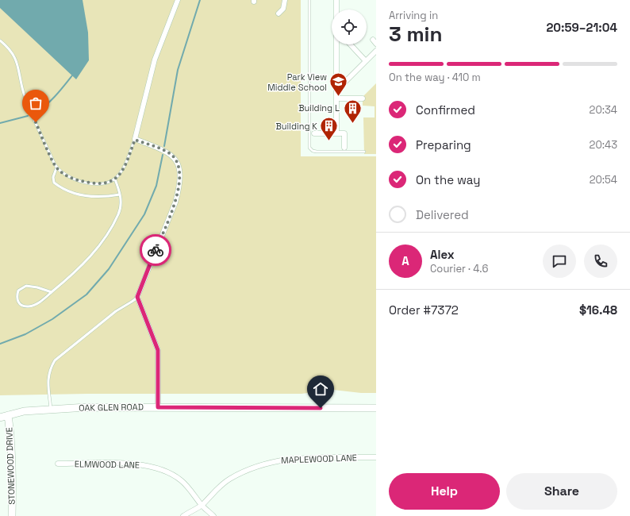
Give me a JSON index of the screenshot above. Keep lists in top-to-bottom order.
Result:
{
  "streets": {
    "main road": ["OAK GLEN ROAD", "STONEWOOD DRIVE"],
    "street": ["MAPLEWOOD LANE", "ELMWOOD LANE"]
  },
  "crossings": [
    ["OAK GLEN ROAD", "STONEWOOD DRIVE"],
    ["MAPLEWOOD LANE", "ELMWOOD LANE"]
  ],
  "places": {
    "school or university": ["Park View Middle School"],
    "building": ["Building L", "Building K"]
  },
  "page": {
    "heading": ["3 min", "Arriving in", "20:59–21:04"],
    "panel": [
      "Alex",
      "Courier · 4.6",
      "Order #7372",
      "$16.48"
    ],
    "bar": "On the way · 410 m",
    "list": [
      ["Confirmed", "20:34"],
      ["Preparing", "20:43"],
      ["On the way", "20:54"],
      "Delivered"
    ],
    "round": "A",
    "buttons": ["Help", "Share"]
  }
}
